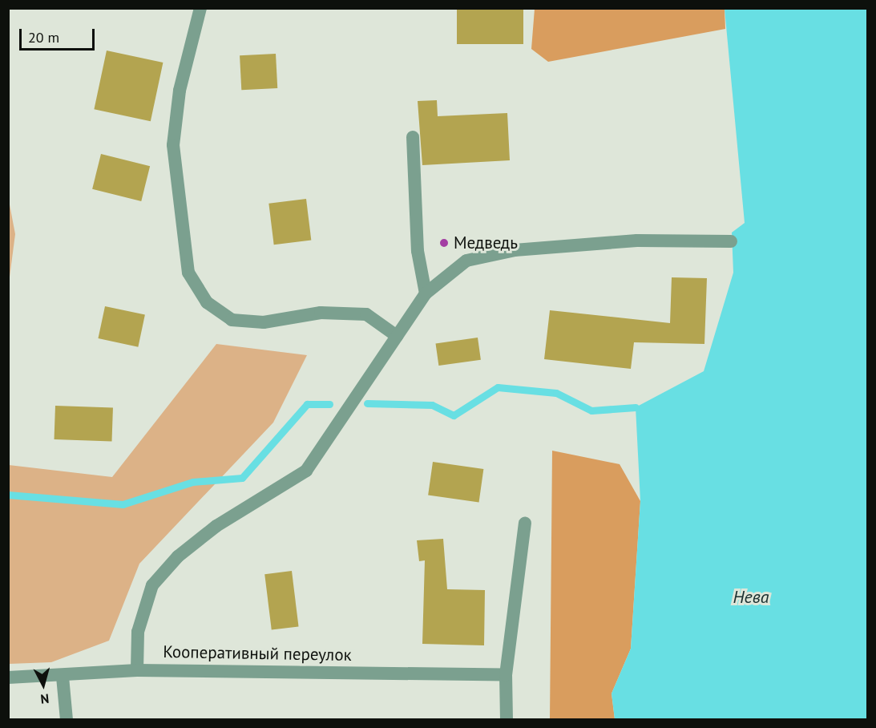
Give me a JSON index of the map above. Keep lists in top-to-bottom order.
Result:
{
  "streets": {
    "street": ["Кооперативный переулок"]
  },
  "water": ["Нева"],
  "places": ["Медведь"],
  "scale_bar": "20 m",
  "north": "bottom"
}
